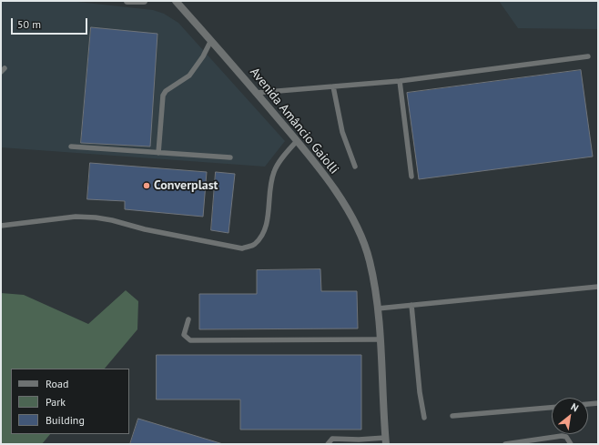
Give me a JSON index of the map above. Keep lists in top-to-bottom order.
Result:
{
  "streets": {
    "street": ["Avenida Amâncio Gaiolli"]
  },
  "places": ["Converplast"],
  "legend": ["Road", "Park", "Building"],
  "scale_bar": "50 m",
  "north": "top right"
}
